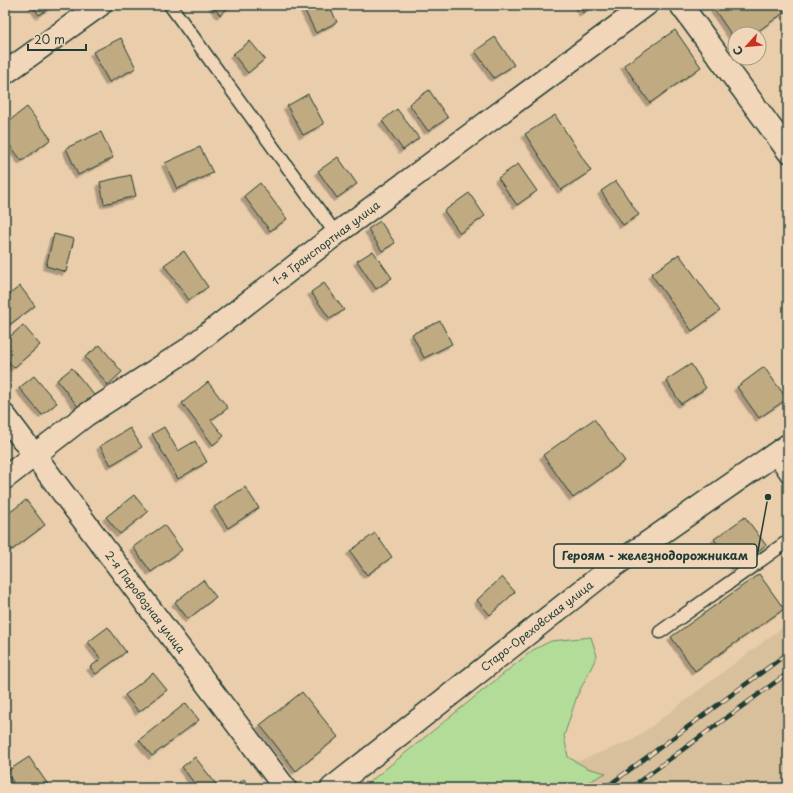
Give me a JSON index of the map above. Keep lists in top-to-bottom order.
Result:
{
  "streets": {
    "street": ["1-я Транспортная улица", "2-я Паровозная улица", "Старо-Ореховская улица"]
  },
  "crossings": [
    ["1-я Транспортная улица", "2-я Паровозная улица"]
  ],
  "places": ["Героям - железнодорожникам"],
  "scale_bar": "20 m",
  "north": "bottom left"
}
